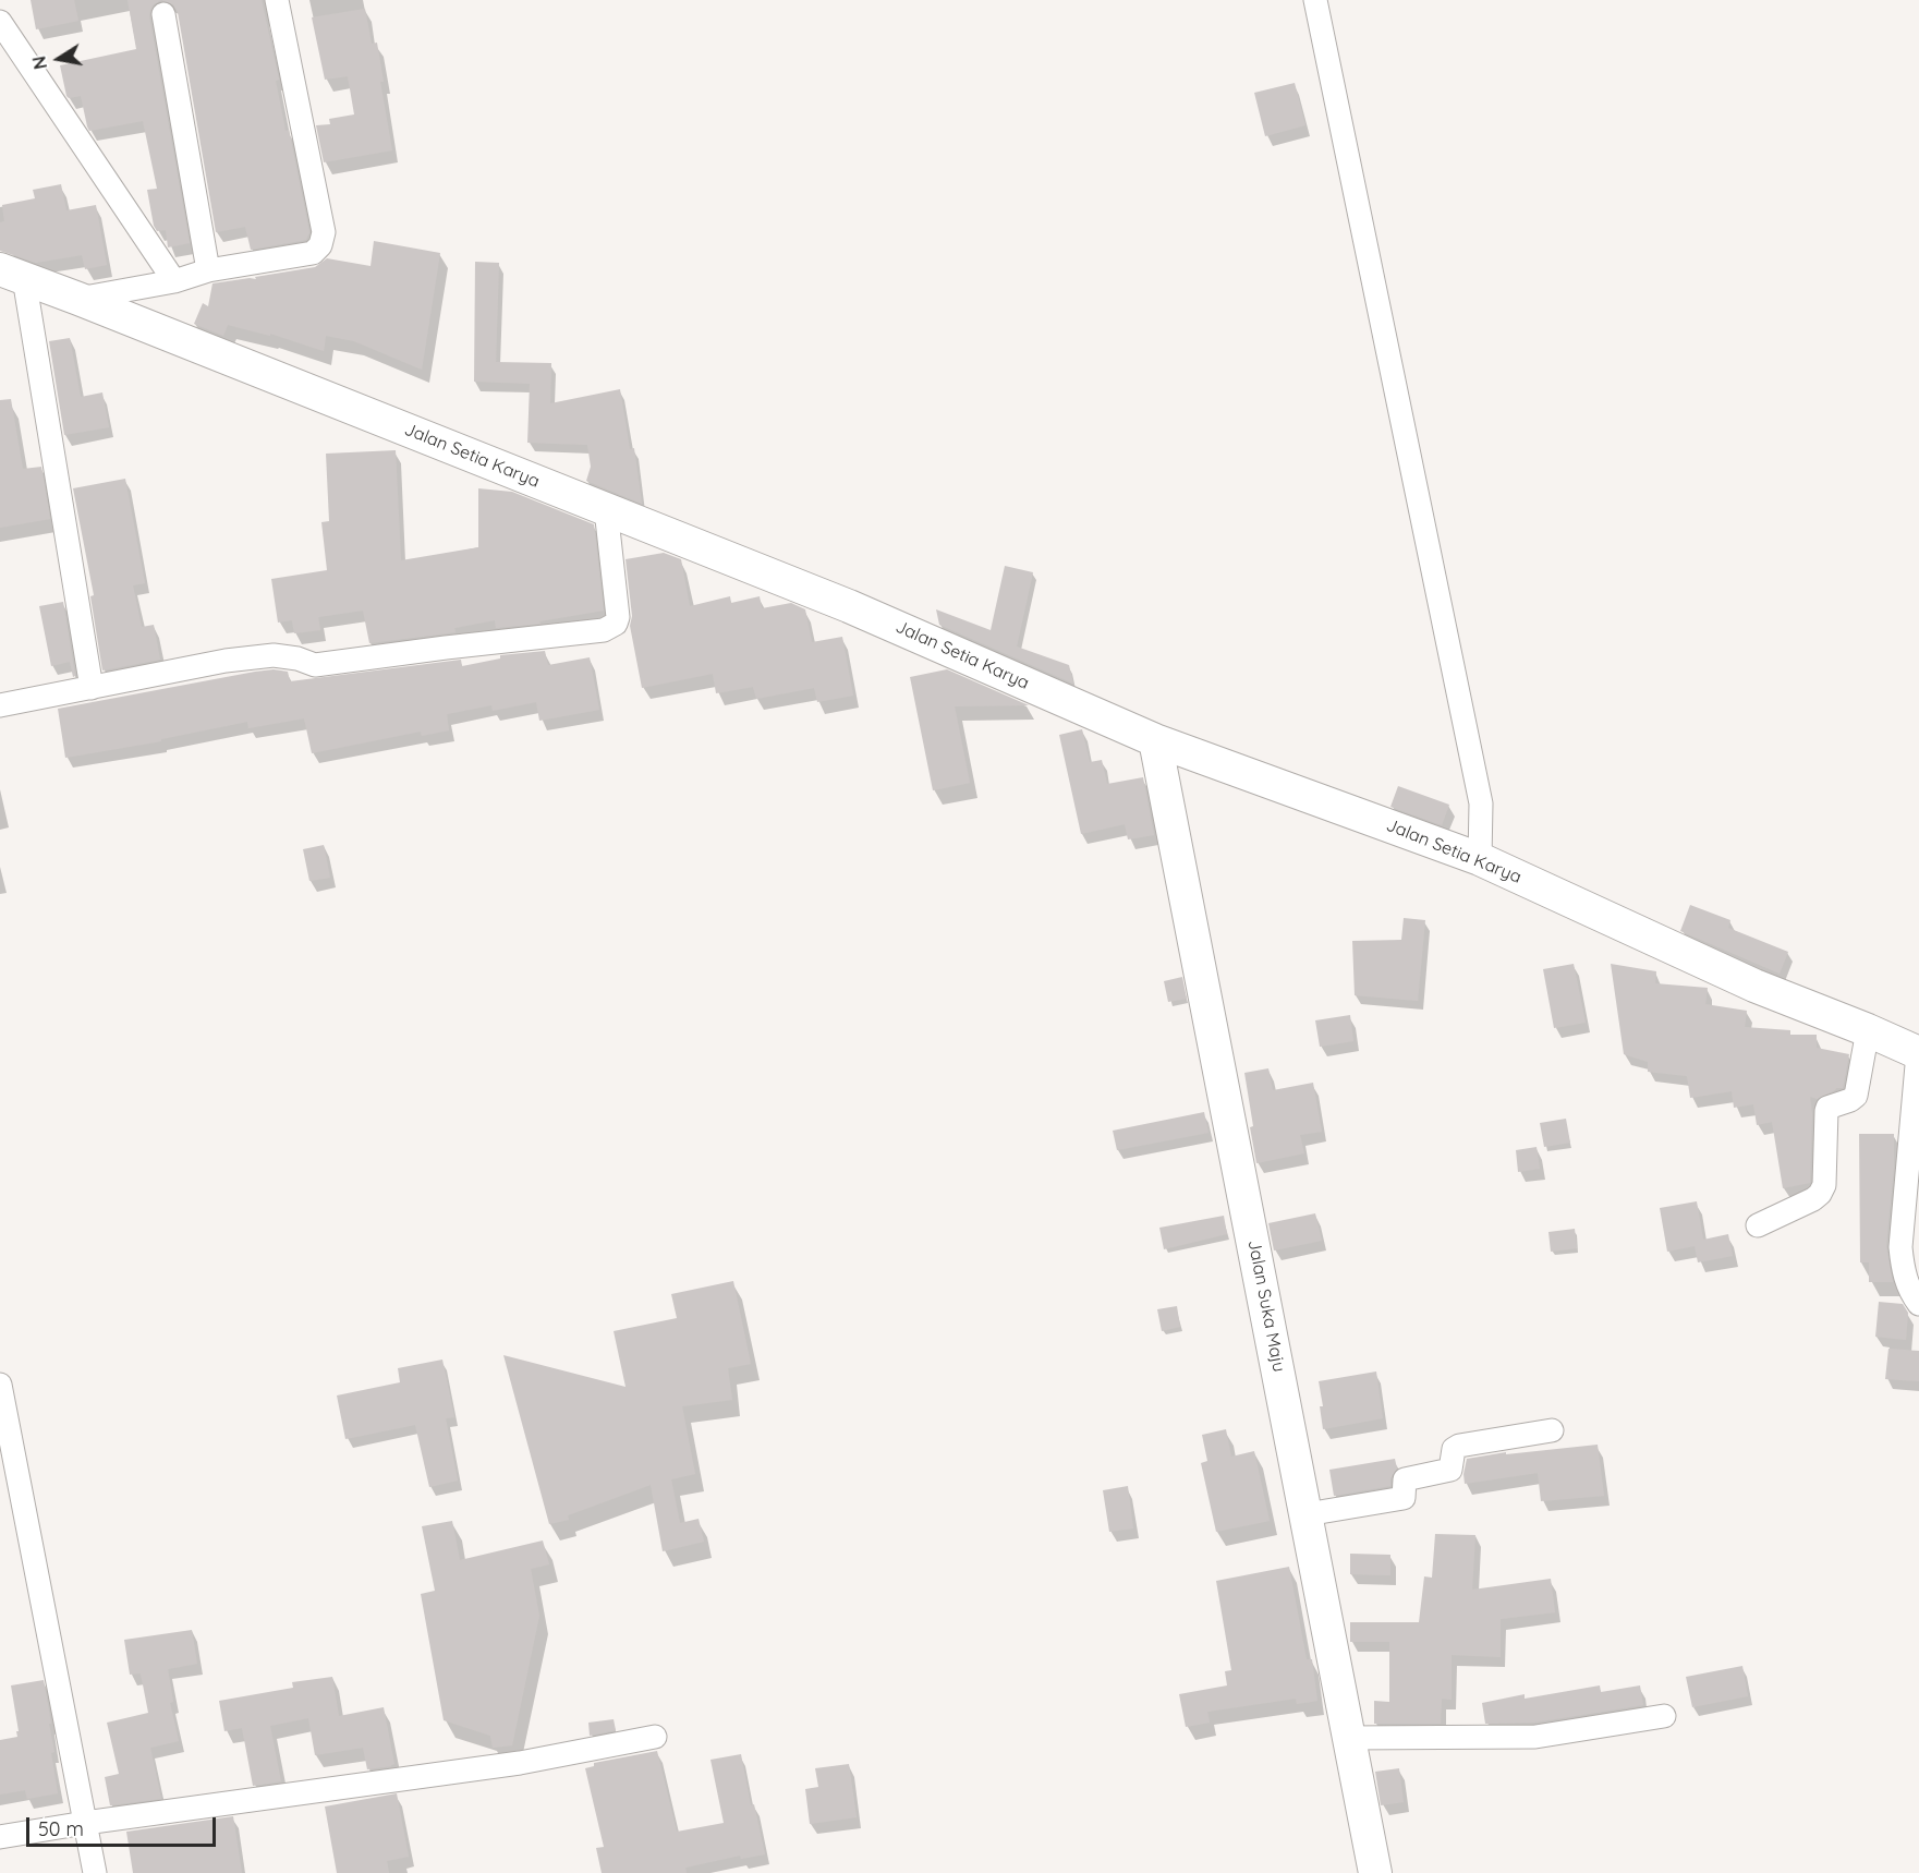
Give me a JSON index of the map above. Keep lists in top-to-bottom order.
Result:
{
  "streets": {
    "main road": ["Jalan Setia Karya", "Jalan Suka Maju"]
  },
  "crossings": [
    ["Jalan Setia Karya", "Jalan Suka Maju"]
  ],
  "scale_bar": "50 m",
  "north": "left"
}
